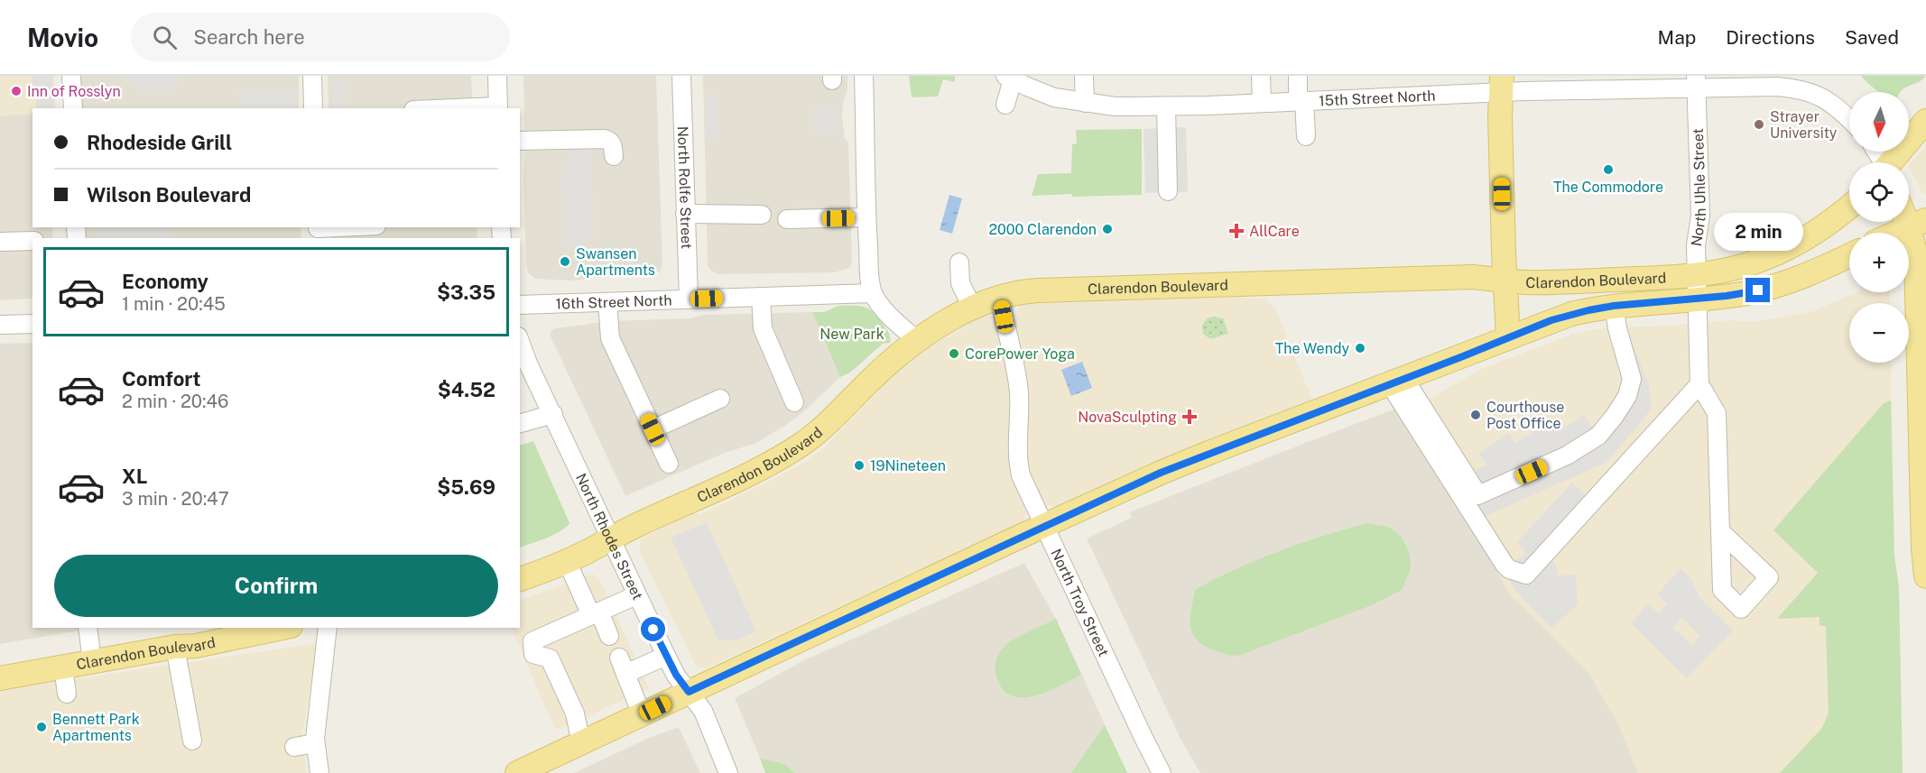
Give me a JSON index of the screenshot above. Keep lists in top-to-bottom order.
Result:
{
  "streets": {
    "main road": ["Clarendon Boulevard"],
    "street": [
      "15th Street North",
      "North Rolfe Street",
      "North Uhle Street",
      "16th Street North",
      "North Rhodes Street",
      "North Troy Street"
    ]
  },
  "crossings": [
    ["15th Street North", "North Uhle Street"],
    ["North Rolfe Street", "16th Street North"],
    ["North Uhle Street", "Clarendon Boulevard"],
    ["Clarendon Boulevard", "North Rhodes Street"],
    ["Clarendon Boulevard", "North Troy Street"]
  ],
  "parks": ["New Park"],
  "places": {
    "other": [
      "Inn of Rosslyn",
      "Strayer University",
      "The Commodore",
      "2000 Clarendon",
      "Swansen Apartments",
      "The Wendy",
      "CorePower Yoga",
      "Courthouse Post Office",
      "19Nineteen",
      "Bennett Park Apartments"
    ],
    "health": ["AllCare", "NovaSculpting"]
  },
  "north": "bottom",
  "page": {
    "header": "Movio",
    "search": "Search here",
    "nav": ["Map", "Directions", "Saved"],
    "map_buttons": ["+", "−"],
    "banner": ["Rhodeside Grill", "Wilson Boulevard"],
    "bubble": "2 min",
    "list": [
      {
        "name": "Economy",
        "note": "1 min · 20:45",
        "value": "$3.35"
      },
      {
        "name": "Comfort",
        "note": "2 min · 20:46",
        "value": "$4.52"
      },
      {
        "name": "XL",
        "note": "3 min · 20:47",
        "value": "$5.69"
      }
    ],
    "buttons": "Confirm"
  }
}
